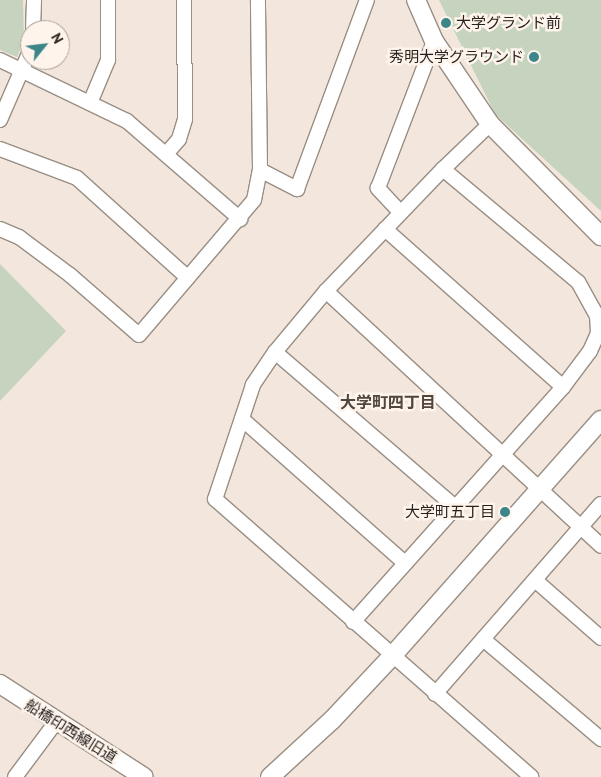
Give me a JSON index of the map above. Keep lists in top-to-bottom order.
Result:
{
  "streets": {
    "street": ["船橋印西線旧道"]
  },
  "districts": ["大学町四丁目"],
  "places": ["大学グランド前", "秀明大学グラウンド", "大学町五丁目"],
  "north": "top right"
}
